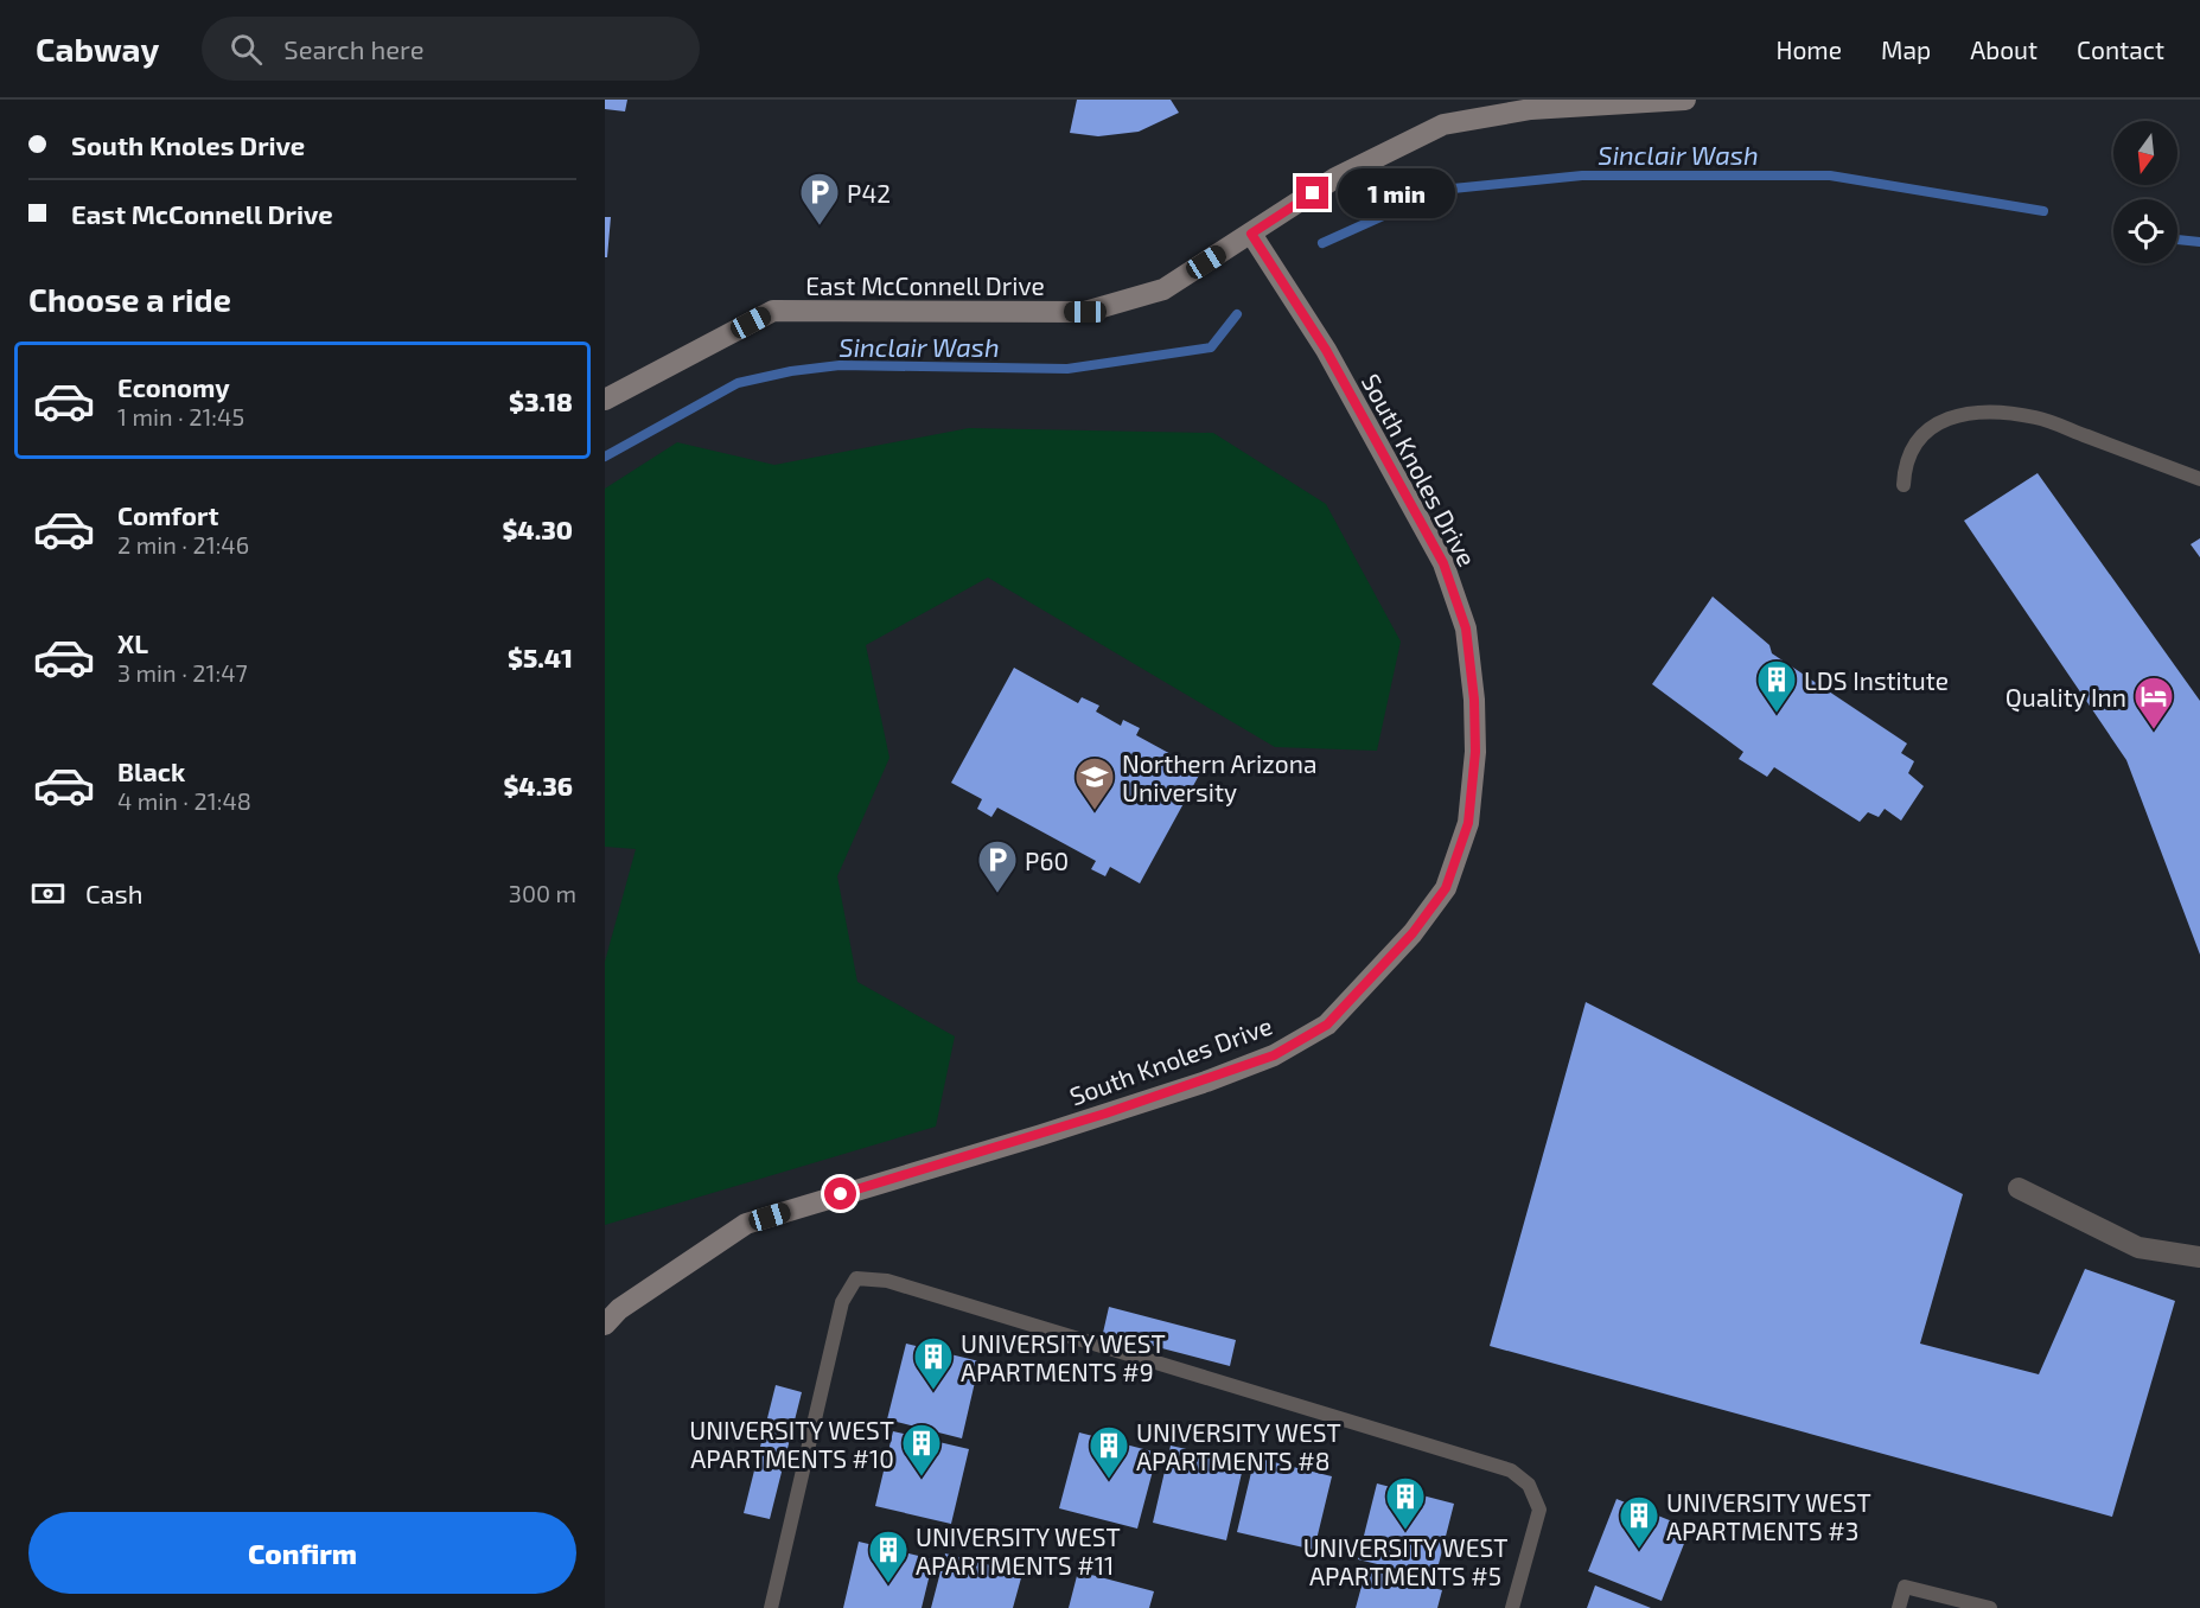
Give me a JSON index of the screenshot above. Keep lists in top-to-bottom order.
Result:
{
  "streets": {
    "street": ["East McConnell Drive", "South Knoles Drive"]
  },
  "crossings": [
    ["East McConnell Drive", "South Knoles Drive"]
  ],
  "water": ["Sinclair Wash"],
  "places": {
    "parking": ["P42", "P60"],
    "building": [
      "LDS Institute",
      "UNIVERSITY WEST APARTMENTS #9",
      "UNIVERSITY WEST APARTMENTS #10",
      "UNIVERSITY WEST APARTMENTS #8",
      "UNIVERSITY WEST APARTMENTS #5",
      "UNIVERSITY WEST APARTMENTS #3",
      "UNIVERSITY WEST APARTMENTS #11"
    ],
    "hotel": ["Quality Inn"],
    "school or university": ["Northern Arizona University"]
  },
  "north": "bottom",
  "page": {
    "header": "Cabway",
    "search": "Search here",
    "nav": [
      "Home",
      "Map",
      "About",
      "Contact"
    ],
    "banner": ["South Knoles Drive", "East McConnell Drive"],
    "bubble": "1 min",
    "heading": "Choose a ride",
    "list": [
      {
        "name": "Economy",
        "note": "1 min · 21:45",
        "value": "$3.18"
      },
      {
        "name": "Comfort",
        "note": "2 min · 21:46",
        "value": "$4.30"
      },
      {
        "name": "XL",
        "note": "3 min · 21:47",
        "value": "$5.41"
      },
      {
        "name": "Black",
        "note": "4 min · 21:48",
        "value": "$4.36"
      }
    ],
    "pay": ["Cash", "300 m"],
    "buttons": "Confirm"
  }
}
